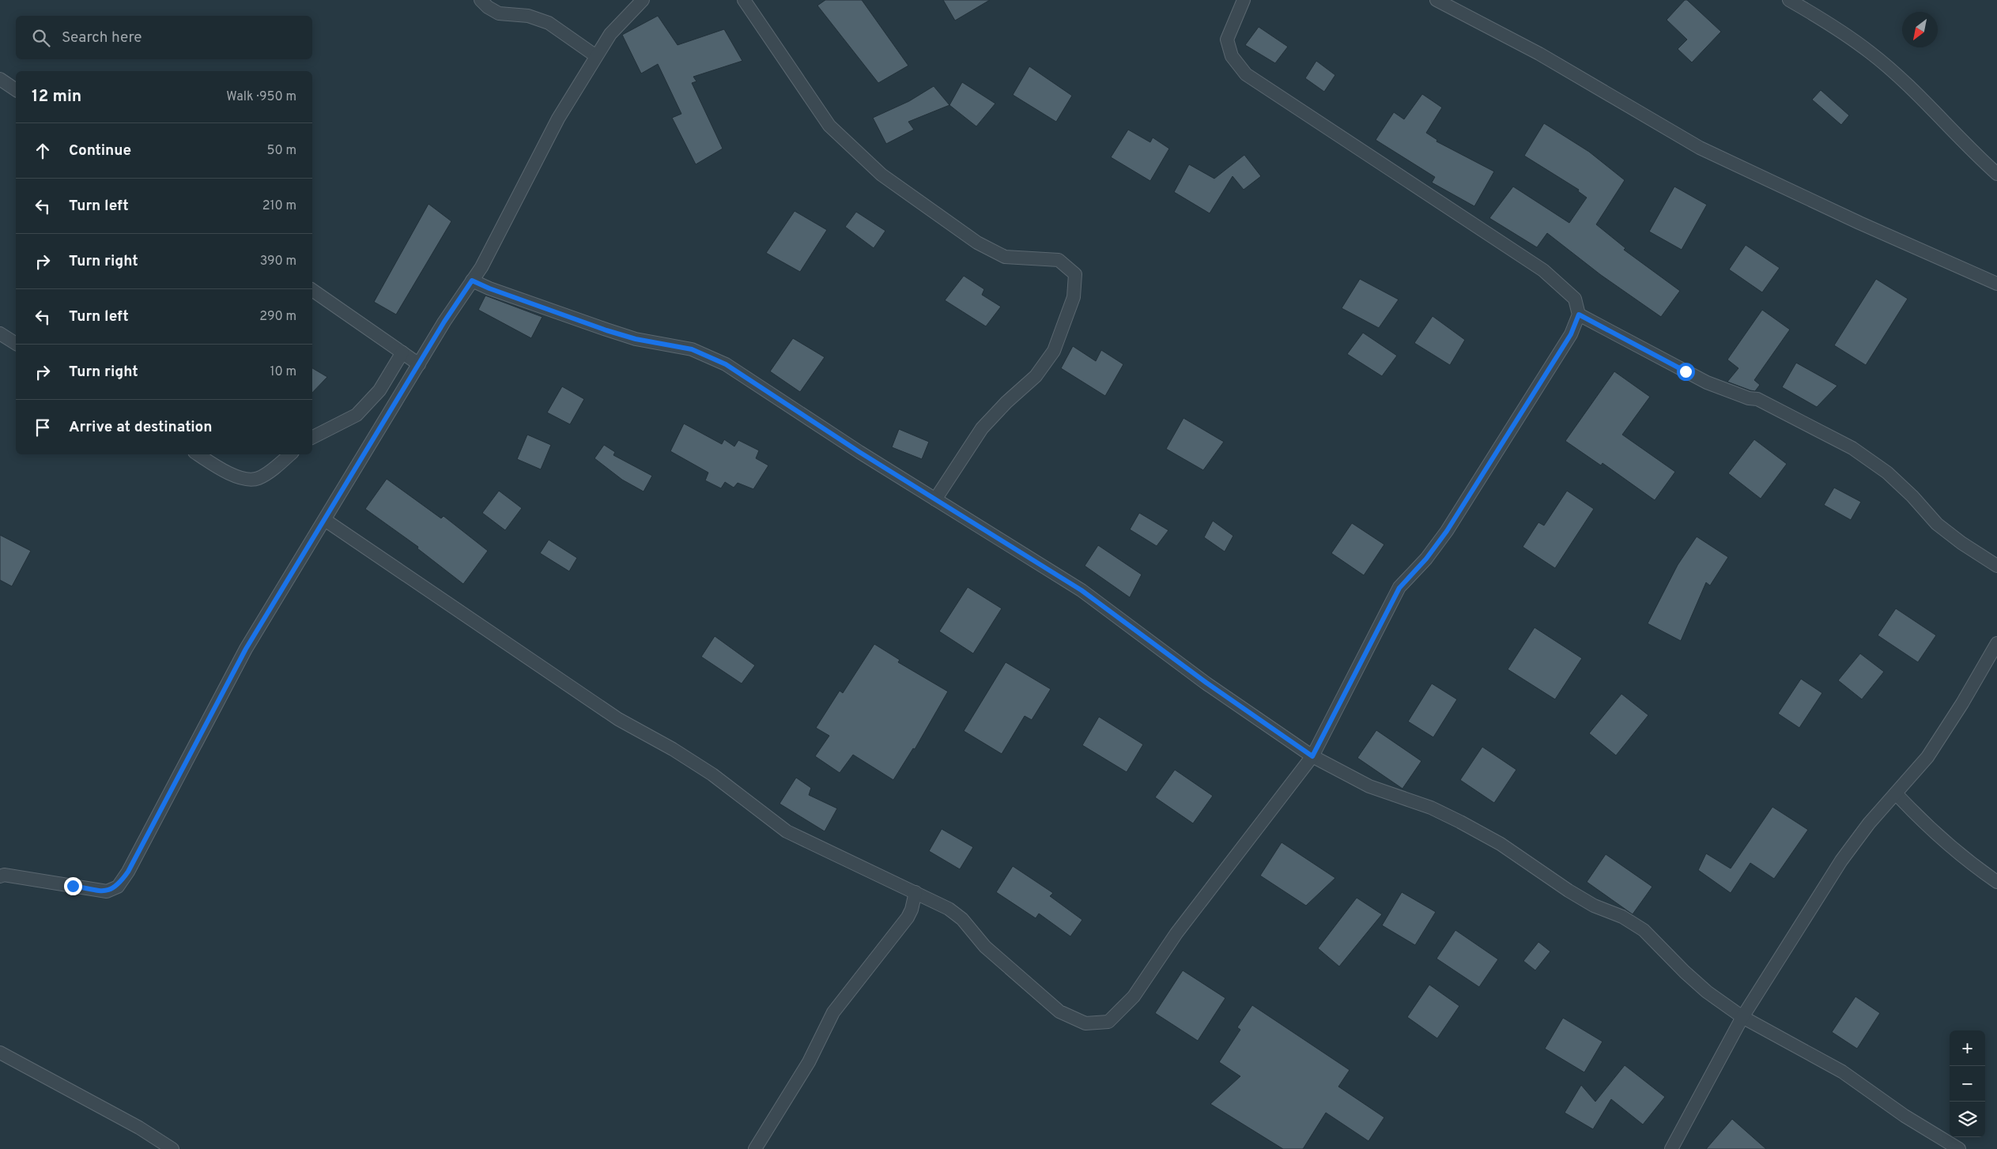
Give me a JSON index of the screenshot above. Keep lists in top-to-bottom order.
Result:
{
  "north": "bottom left",
  "page": {
    "search": "Search here",
    "heading": ["12 min", "Walk · 950 m"],
    "list": [
      ["Continue", "50 m"],
      ["Turn left", "210 m"],
      ["Turn right", "390 m"],
      ["Turn left", "290 m"],
      ["Turn right", "10 m"],
      "Arrive at destination"
    ],
    "map_buttons": ["+", "−"]
  }
}
